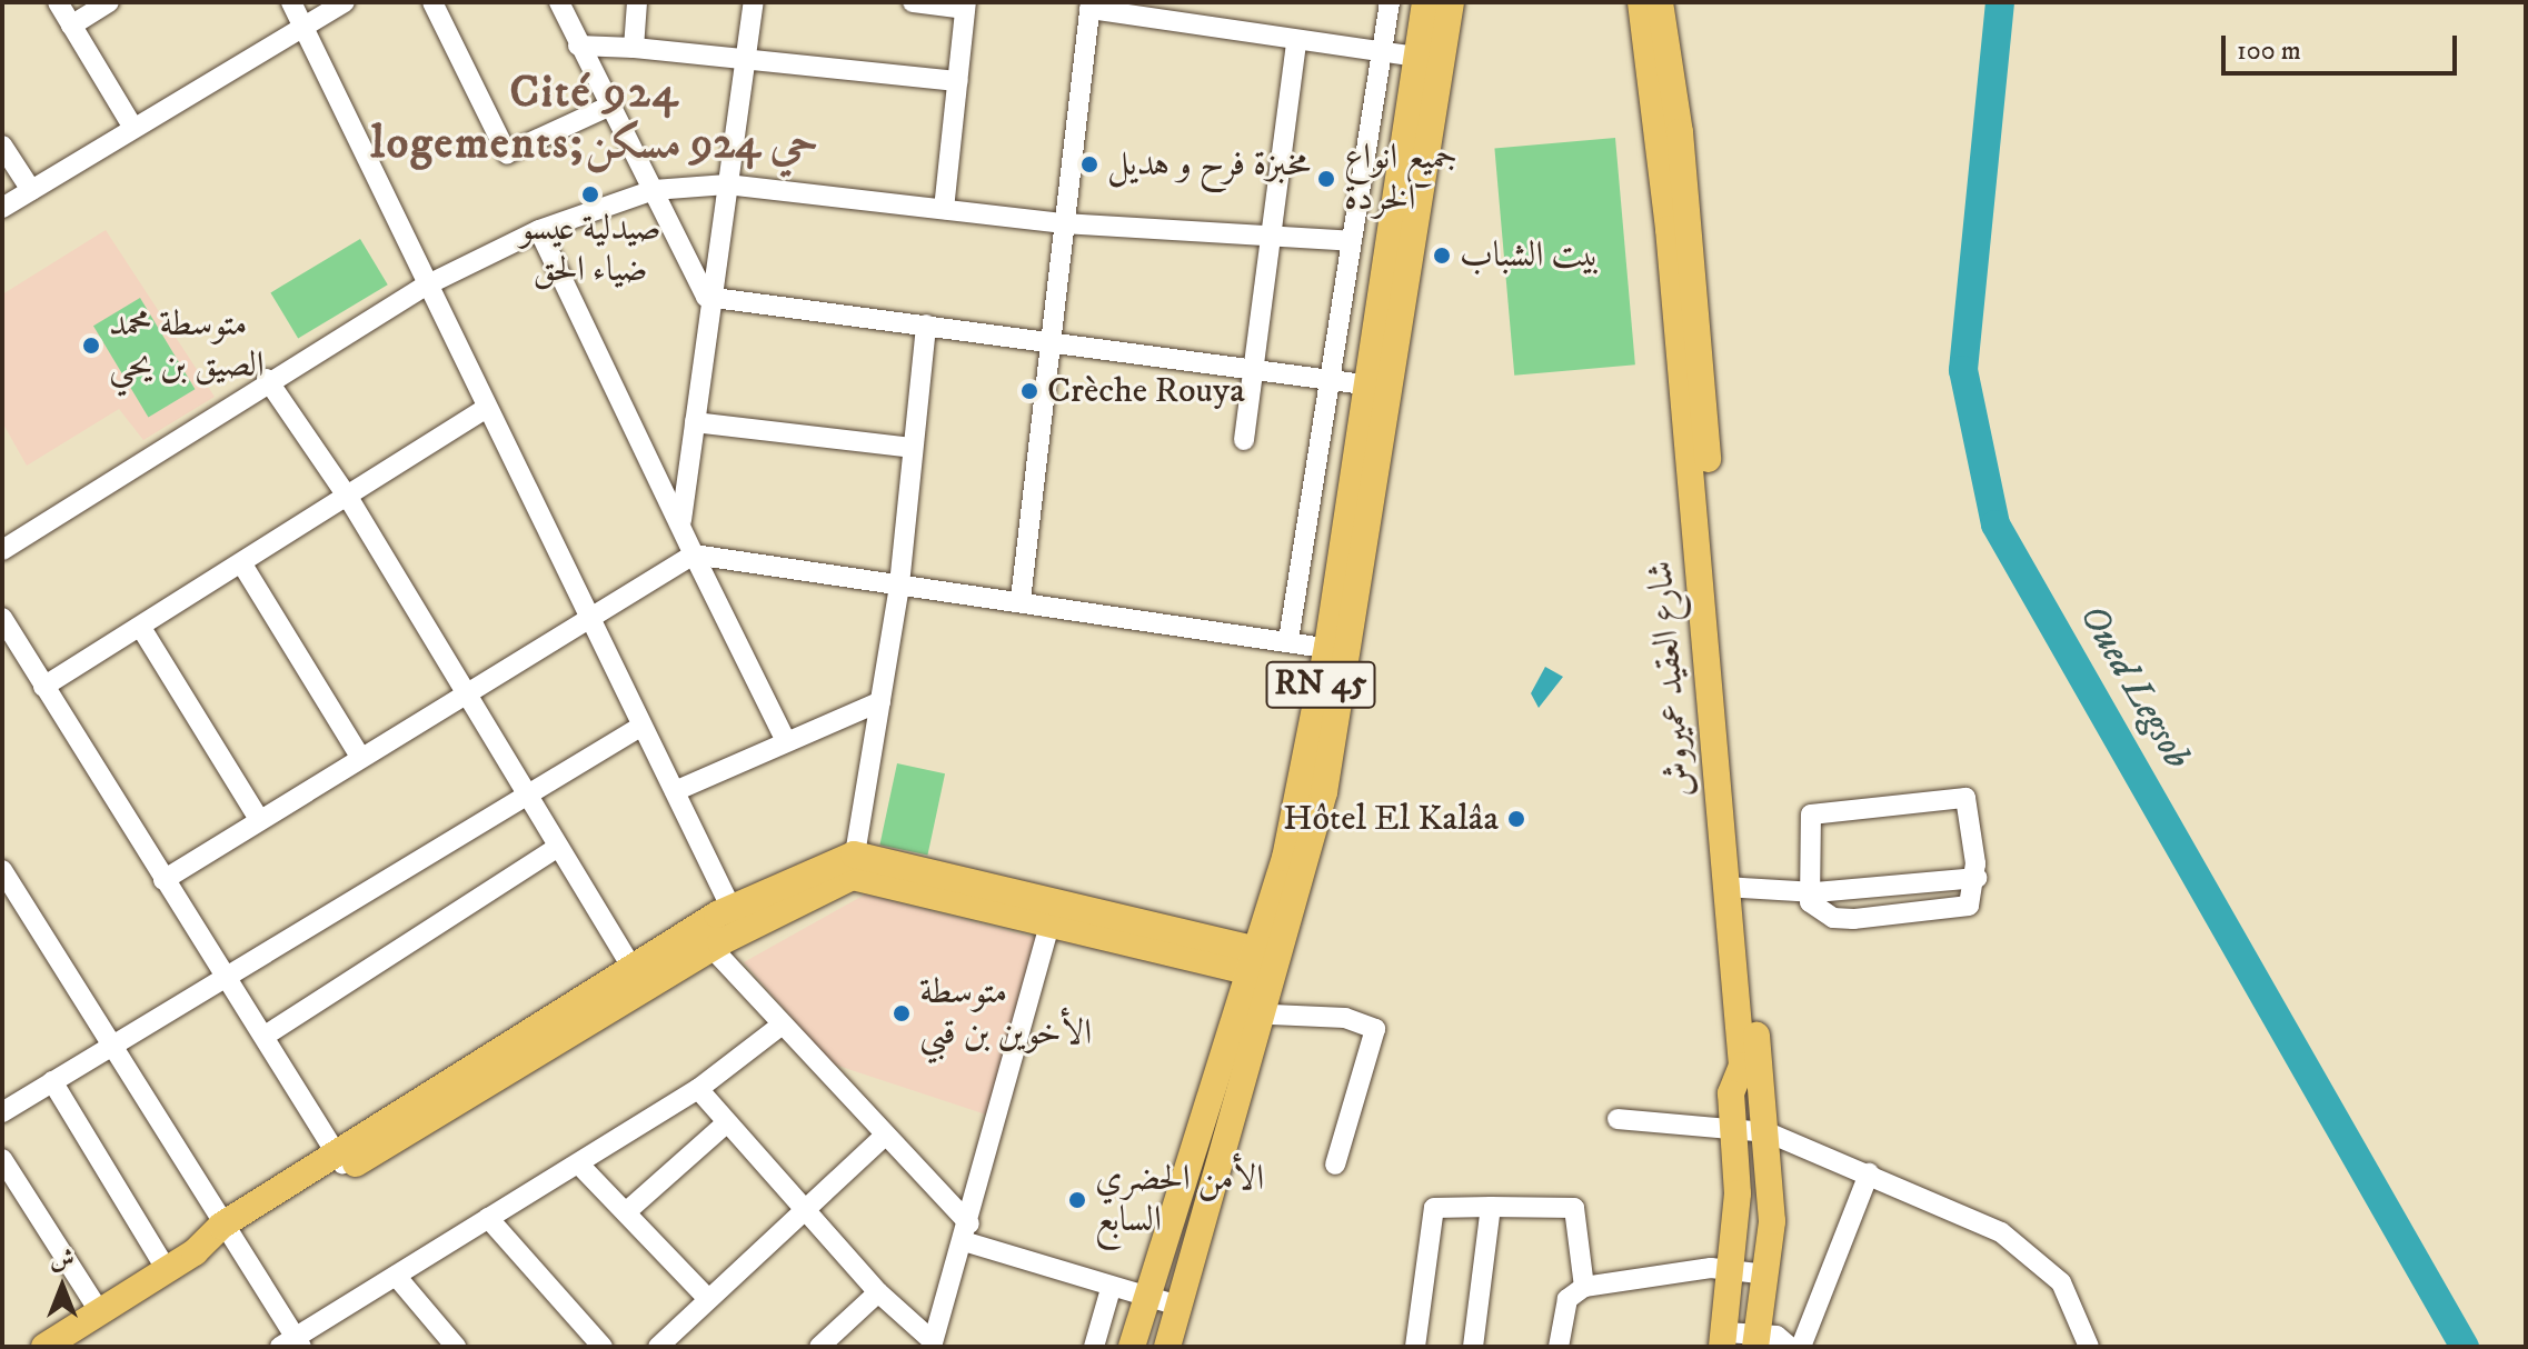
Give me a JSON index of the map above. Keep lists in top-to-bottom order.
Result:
{
  "streets": {
    "main road": ["شارع العقيد عميروش", "RN 45"]
  },
  "districts": ["Cité 924 logements;حي 924 مسكن"],
  "water": ["Oued Legsob"],
  "places": [
    "مخبزة فرح و هديل",
    "جميع انواع الخردة",
    "صيدلية عيسو ضياء الحق",
    "بيت الشباب",
    "متوسطة محمد الصيق بن يحي",
    "Crèche Rouya",
    "Hôtel El Kalâa",
    "متوسطة الأخوين بن قبي",
    "الأمن الحضري السابع"
  ],
  "scale_bar": "100 m",
  "north": "top"
}
